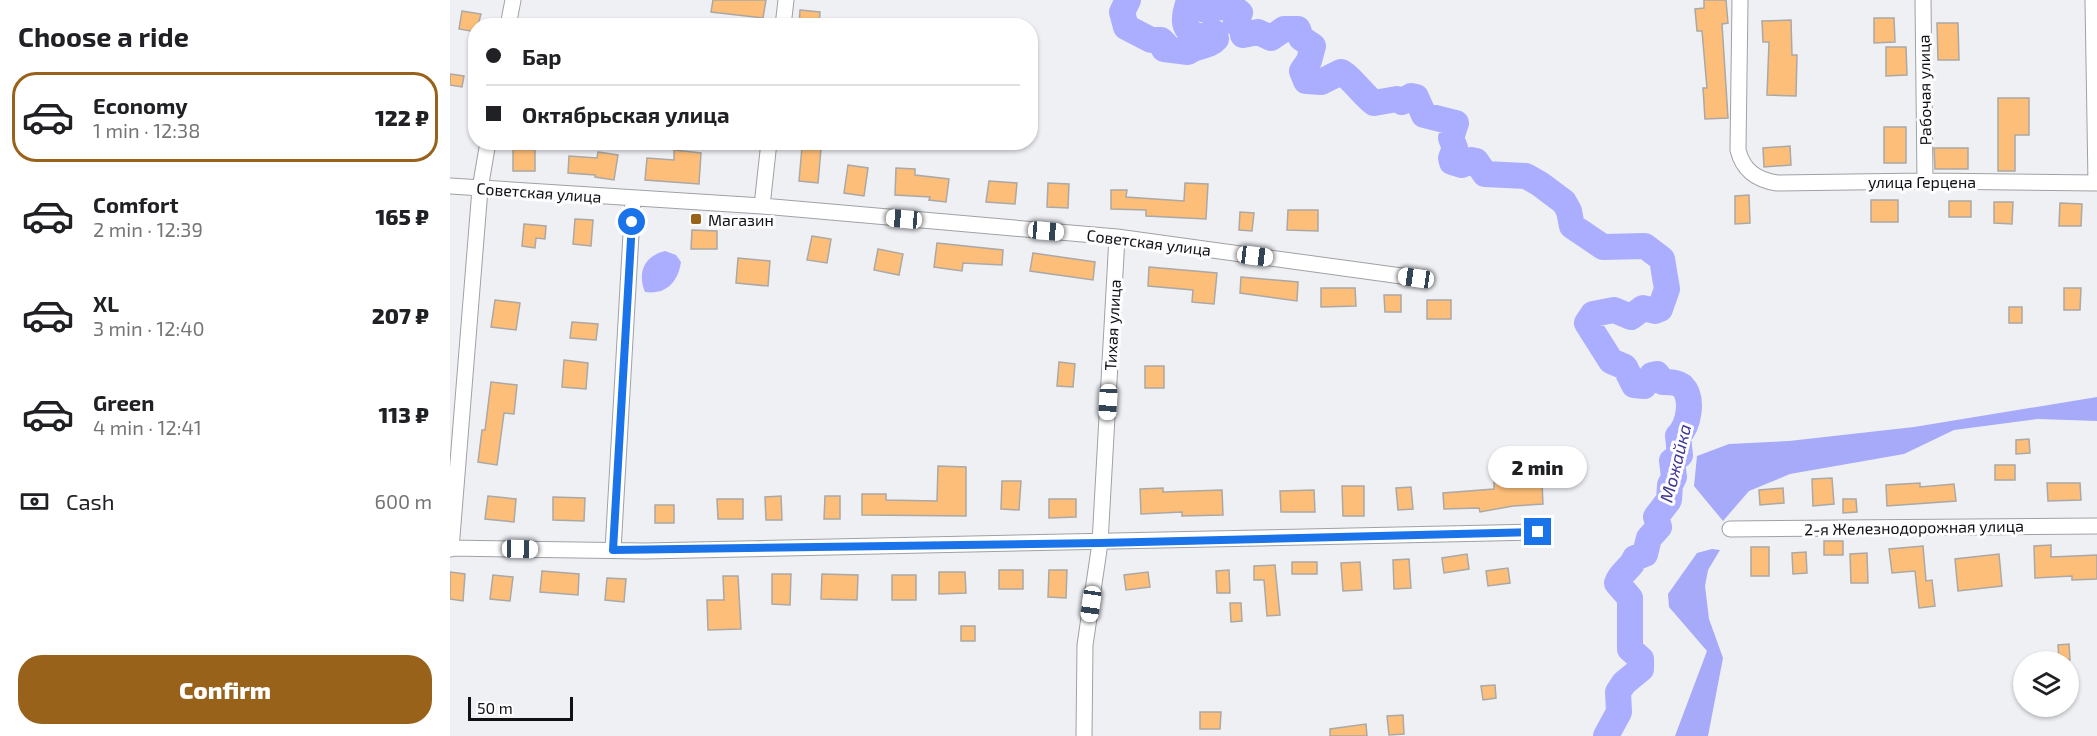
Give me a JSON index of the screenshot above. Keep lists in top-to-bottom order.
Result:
{
  "streets": {
    "street": [
      "Рабочая улица",
      "улица Герцена",
      "Советская улица",
      "Тихая улица",
      "2-я Железнодорожная улица"
    ]
  },
  "crossings": [
    ["Рабочая улица", "улица Герцена"],
    ["Советская улица", "Тихая улица"]
  ],
  "water": ["Можайка"],
  "places": {
    "transit": ["Магазин"]
  },
  "scale_bar": "50 m",
  "page": {
    "heading": "Choose a ride",
    "banner": ["Бар", "Октябрьская улица"],
    "list": [
      {
        "name": "Economy",
        "note": "1 min · 12:38",
        "value": "122 ₽"
      },
      {
        "name": "Comfort",
        "note": "2 min · 12:39",
        "value": "165 ₽"
      },
      {
        "name": "XL",
        "note": "3 min · 12:40",
        "value": "207 ₽"
      },
      {
        "name": "Green",
        "note": "4 min · 12:41",
        "value": "113 ₽"
      }
    ],
    "bubble": "2 min",
    "pay": ["Cash", "600 m"],
    "buttons": "Confirm",
    "scale": "50 m"
  }
}
